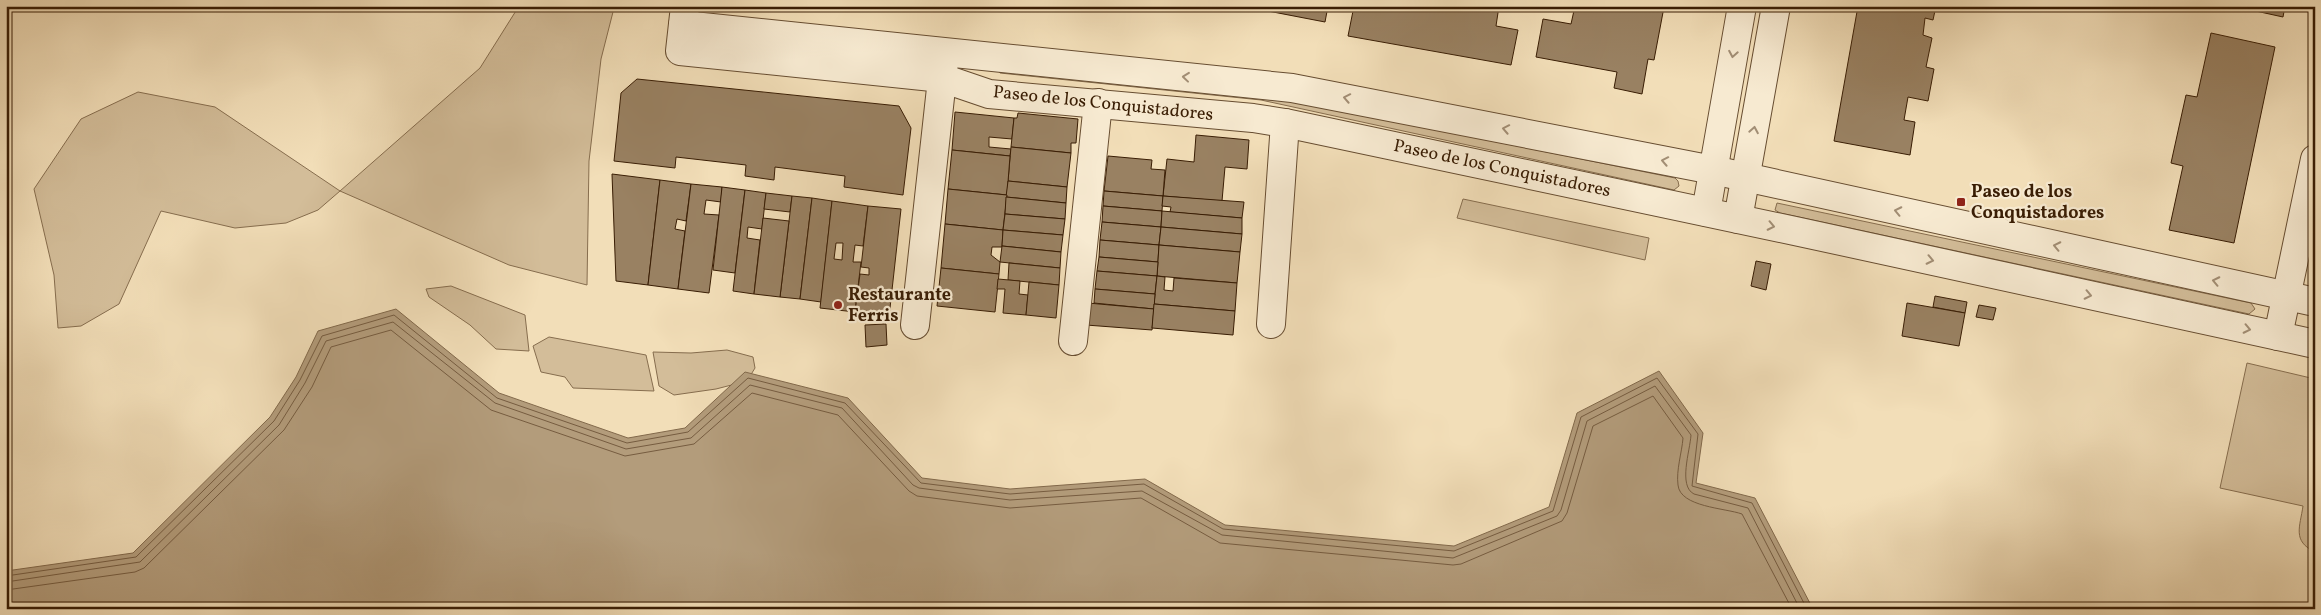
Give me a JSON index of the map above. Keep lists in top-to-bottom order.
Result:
{
  "streets": {
    "street": ["Paseo de los Conquistadores"]
  },
  "places": {
    "transit": ["Paseo de los Conquistadores"],
    "other": ["Restaurante Ferris"]
  }
}
